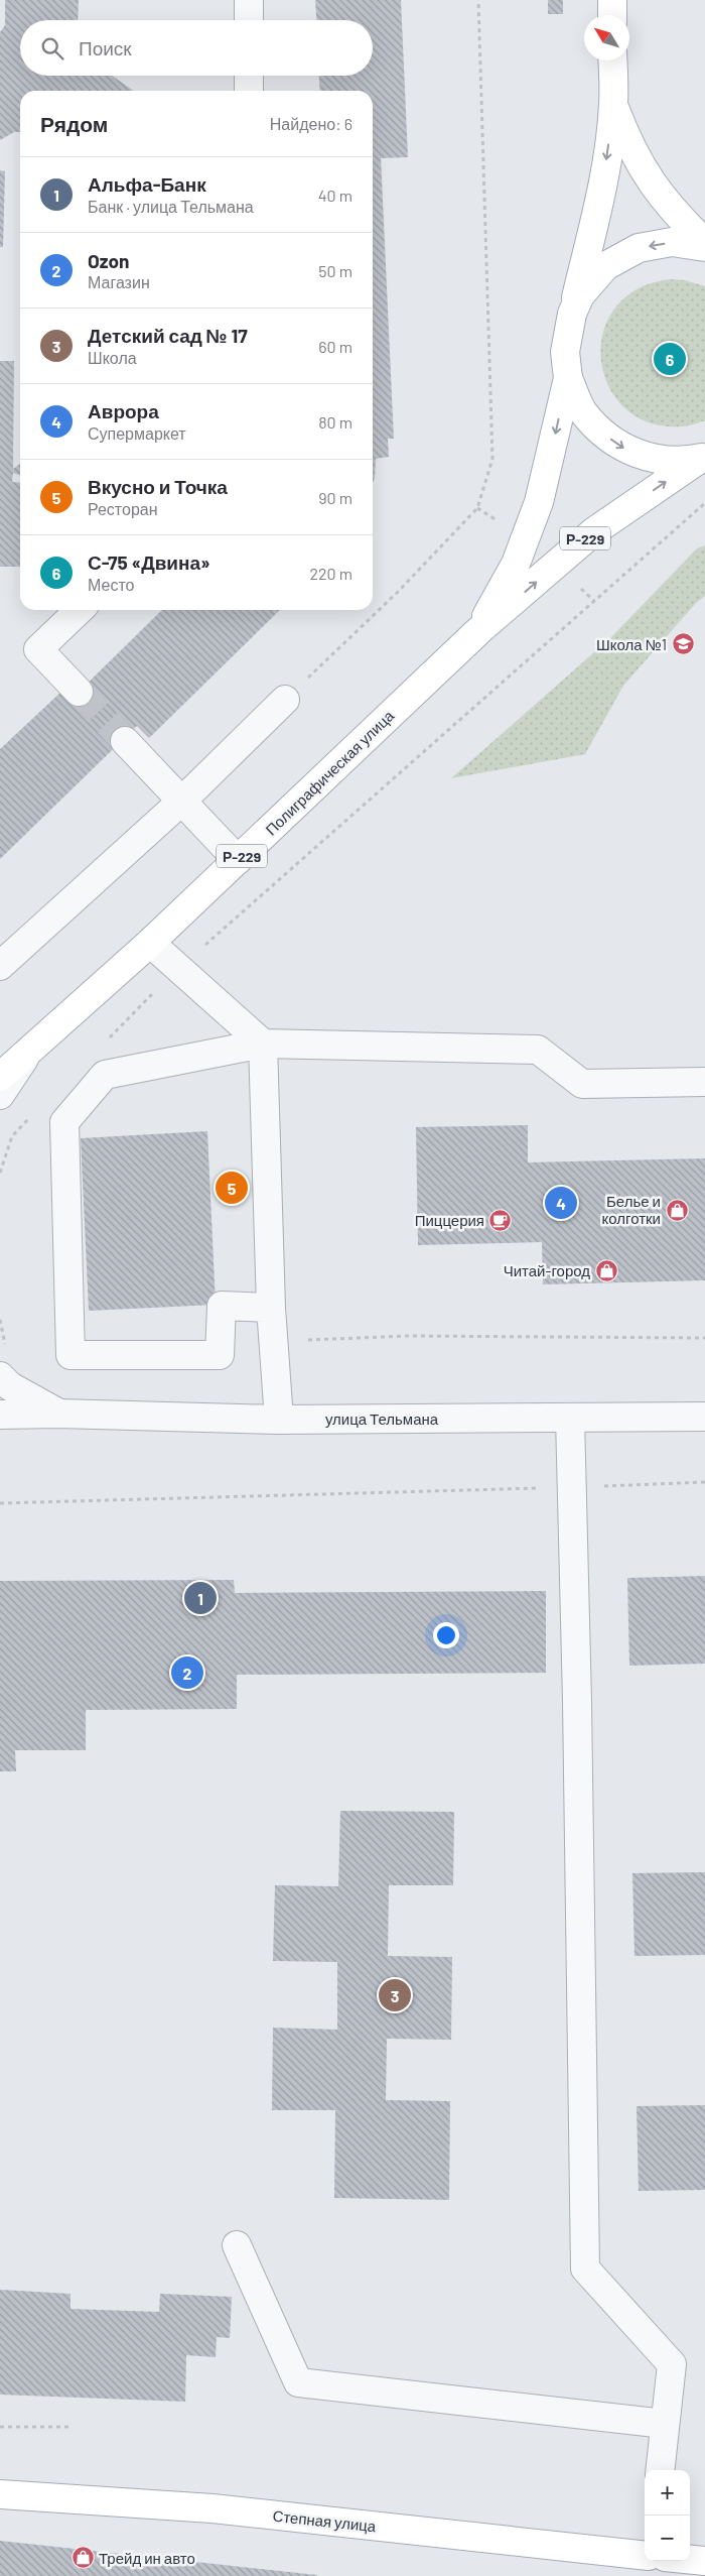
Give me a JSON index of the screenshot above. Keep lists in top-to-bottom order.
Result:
{
  "streets": {
    "main road": ["Р-229", "Полиграфическая улица", "Степная улица"],
    "street": ["улица Тельмана"]
  },
  "places": {
    "school or university": ["Школа №1"],
    "shop": ["Белье и колготки", "Читай-город", "Трейд ин авто"],
    "cafe": ["Пиццерия"]
  },
  "north": "top left",
  "page": {
    "search": "Поиск",
    "heading": ["Рядом", "Найдено: 6"],
    "list": [
      {
        "mark": "1",
        "name": "Альфа-Банк",
        "note": "Банк · улица Тельмана",
        "value": "40 m"
      },
      {
        "mark": "2",
        "name": "Ozon",
        "note": "Магазин",
        "value": "50 m"
      },
      {
        "mark": "3",
        "name": "Детский сад № 17",
        "note": "Школа",
        "value": "60 m"
      },
      {
        "mark": "4",
        "name": "Аврора",
        "note": "Супермаркет",
        "value": "80 m"
      },
      {
        "mark": "5",
        "name": "Вкусно и Точка",
        "note": "Ресторан",
        "value": "90 m"
      },
      {
        "mark": "6",
        "name": "С-75 «Двина»",
        "note": "Место",
        "value": "220 m"
      }
    ],
    "pins": [
      "6",
      "5",
      "4",
      "1",
      "2",
      "3"
    ],
    "map_buttons": ["+", "−"]
  }
}
